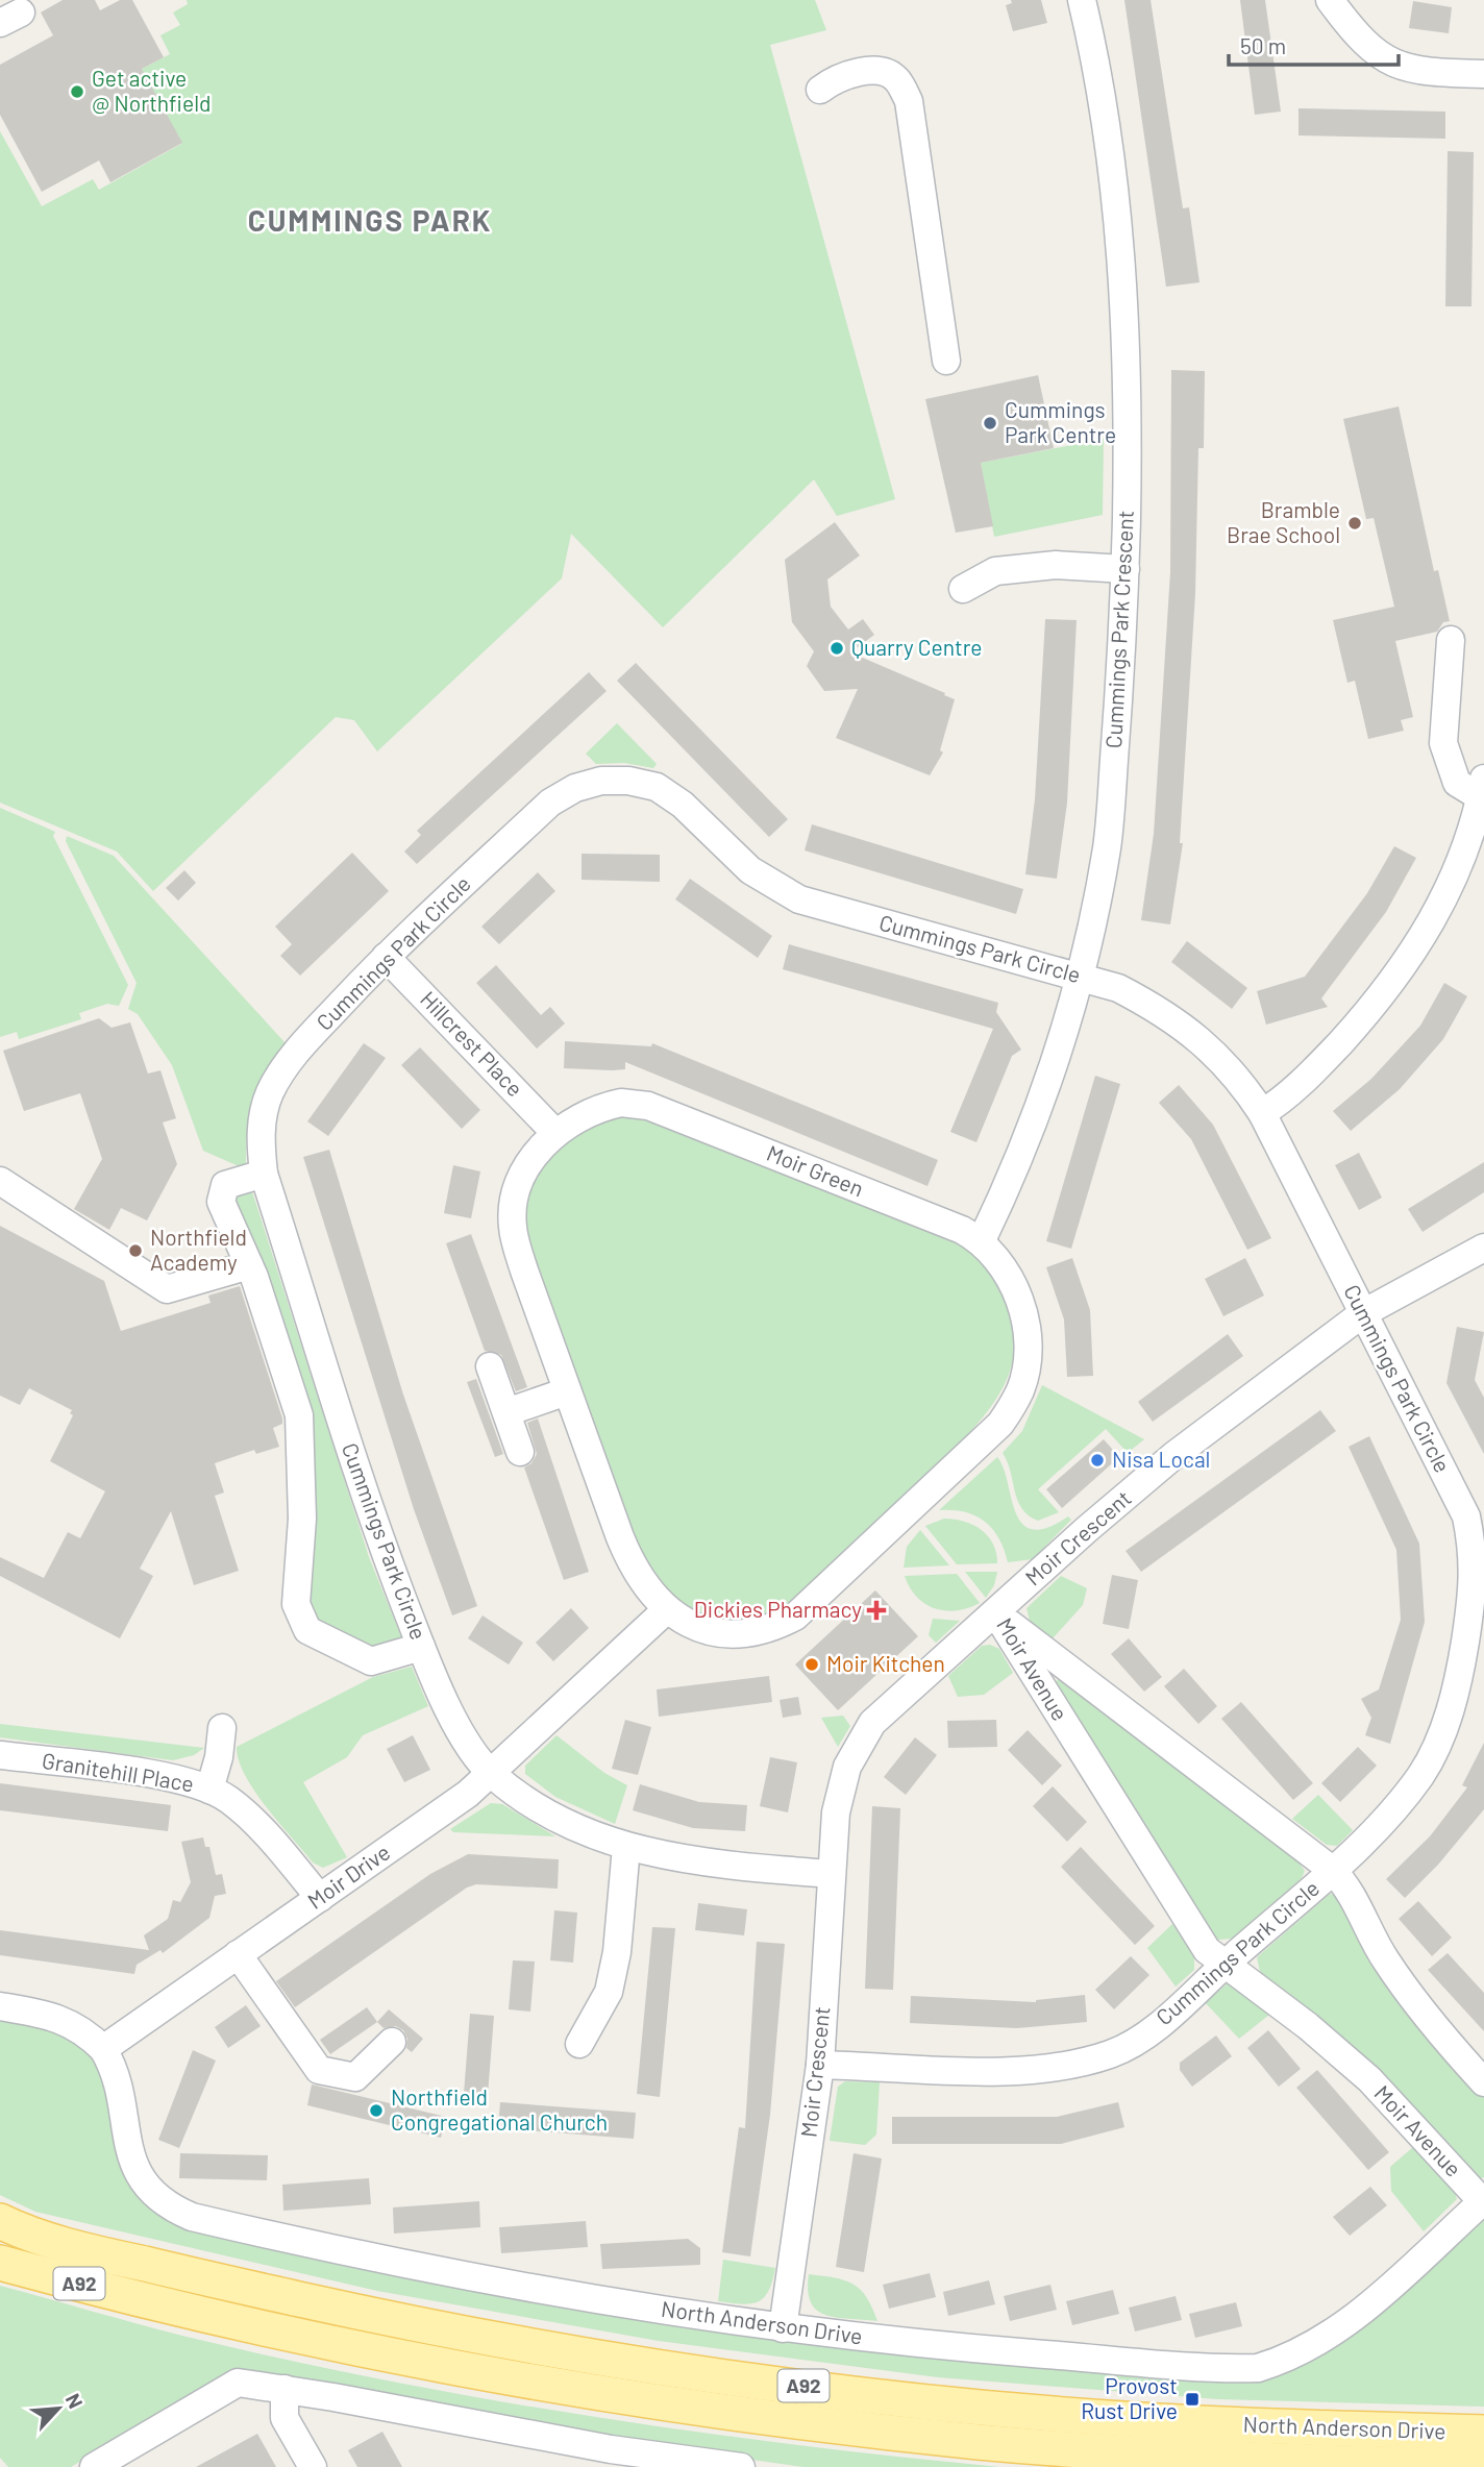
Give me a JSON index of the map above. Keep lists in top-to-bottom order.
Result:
{
  "streets": {
    "main road": ["A92", "North Anderson Drive"],
    "street": [
      "Cummings Park Crescent",
      "Cummings Park Circle",
      "Hillcrest Place",
      "Moir Green",
      "Moir Crescent",
      "Moir Avenue",
      "Granitehill Place",
      "Moir Drive"
    ]
  },
  "crossings": [
    ["Cummings Park Crescent", "Cummings Park Circle"],
    ["Cummings Park Crescent", "Moir Green"],
    ["Cummings Park Circle", "Hillcrest Place"],
    ["Cummings Park Circle", "Moir Crescent"],
    ["Cummings Park Circle", "Moir Avenue"],
    ["Cummings Park Circle", "Moir Drive"],
    ["Hillcrest Place", "Moir Green"],
    ["Moir Green", "Moir Drive"],
    ["Moir Crescent", "Moir Avenue"],
    ["Moir Crescent", "North Anderson Drive"],
    ["Moir Avenue", "North Anderson Drive"],
    ["Granitehill Place", "Moir Drive"],
    ["Moir Drive", "North Anderson Drive"]
  ],
  "districts": ["CUMMINGS PARK"],
  "places": {
    "other": [
      "Get active @ Northfield",
      "Cummings Park Centre",
      "Bramble Brae School",
      "Quarry Centre",
      "Northfield Academy",
      "Nisa Local",
      "Moir Kitchen",
      "Northfield Congregational Church"
    ],
    "health": ["Dickies Pharmacy"],
    "transit": ["Provost Rust Drive"]
  },
  "scale_bar": "50 m",
  "north": "top right"
}
